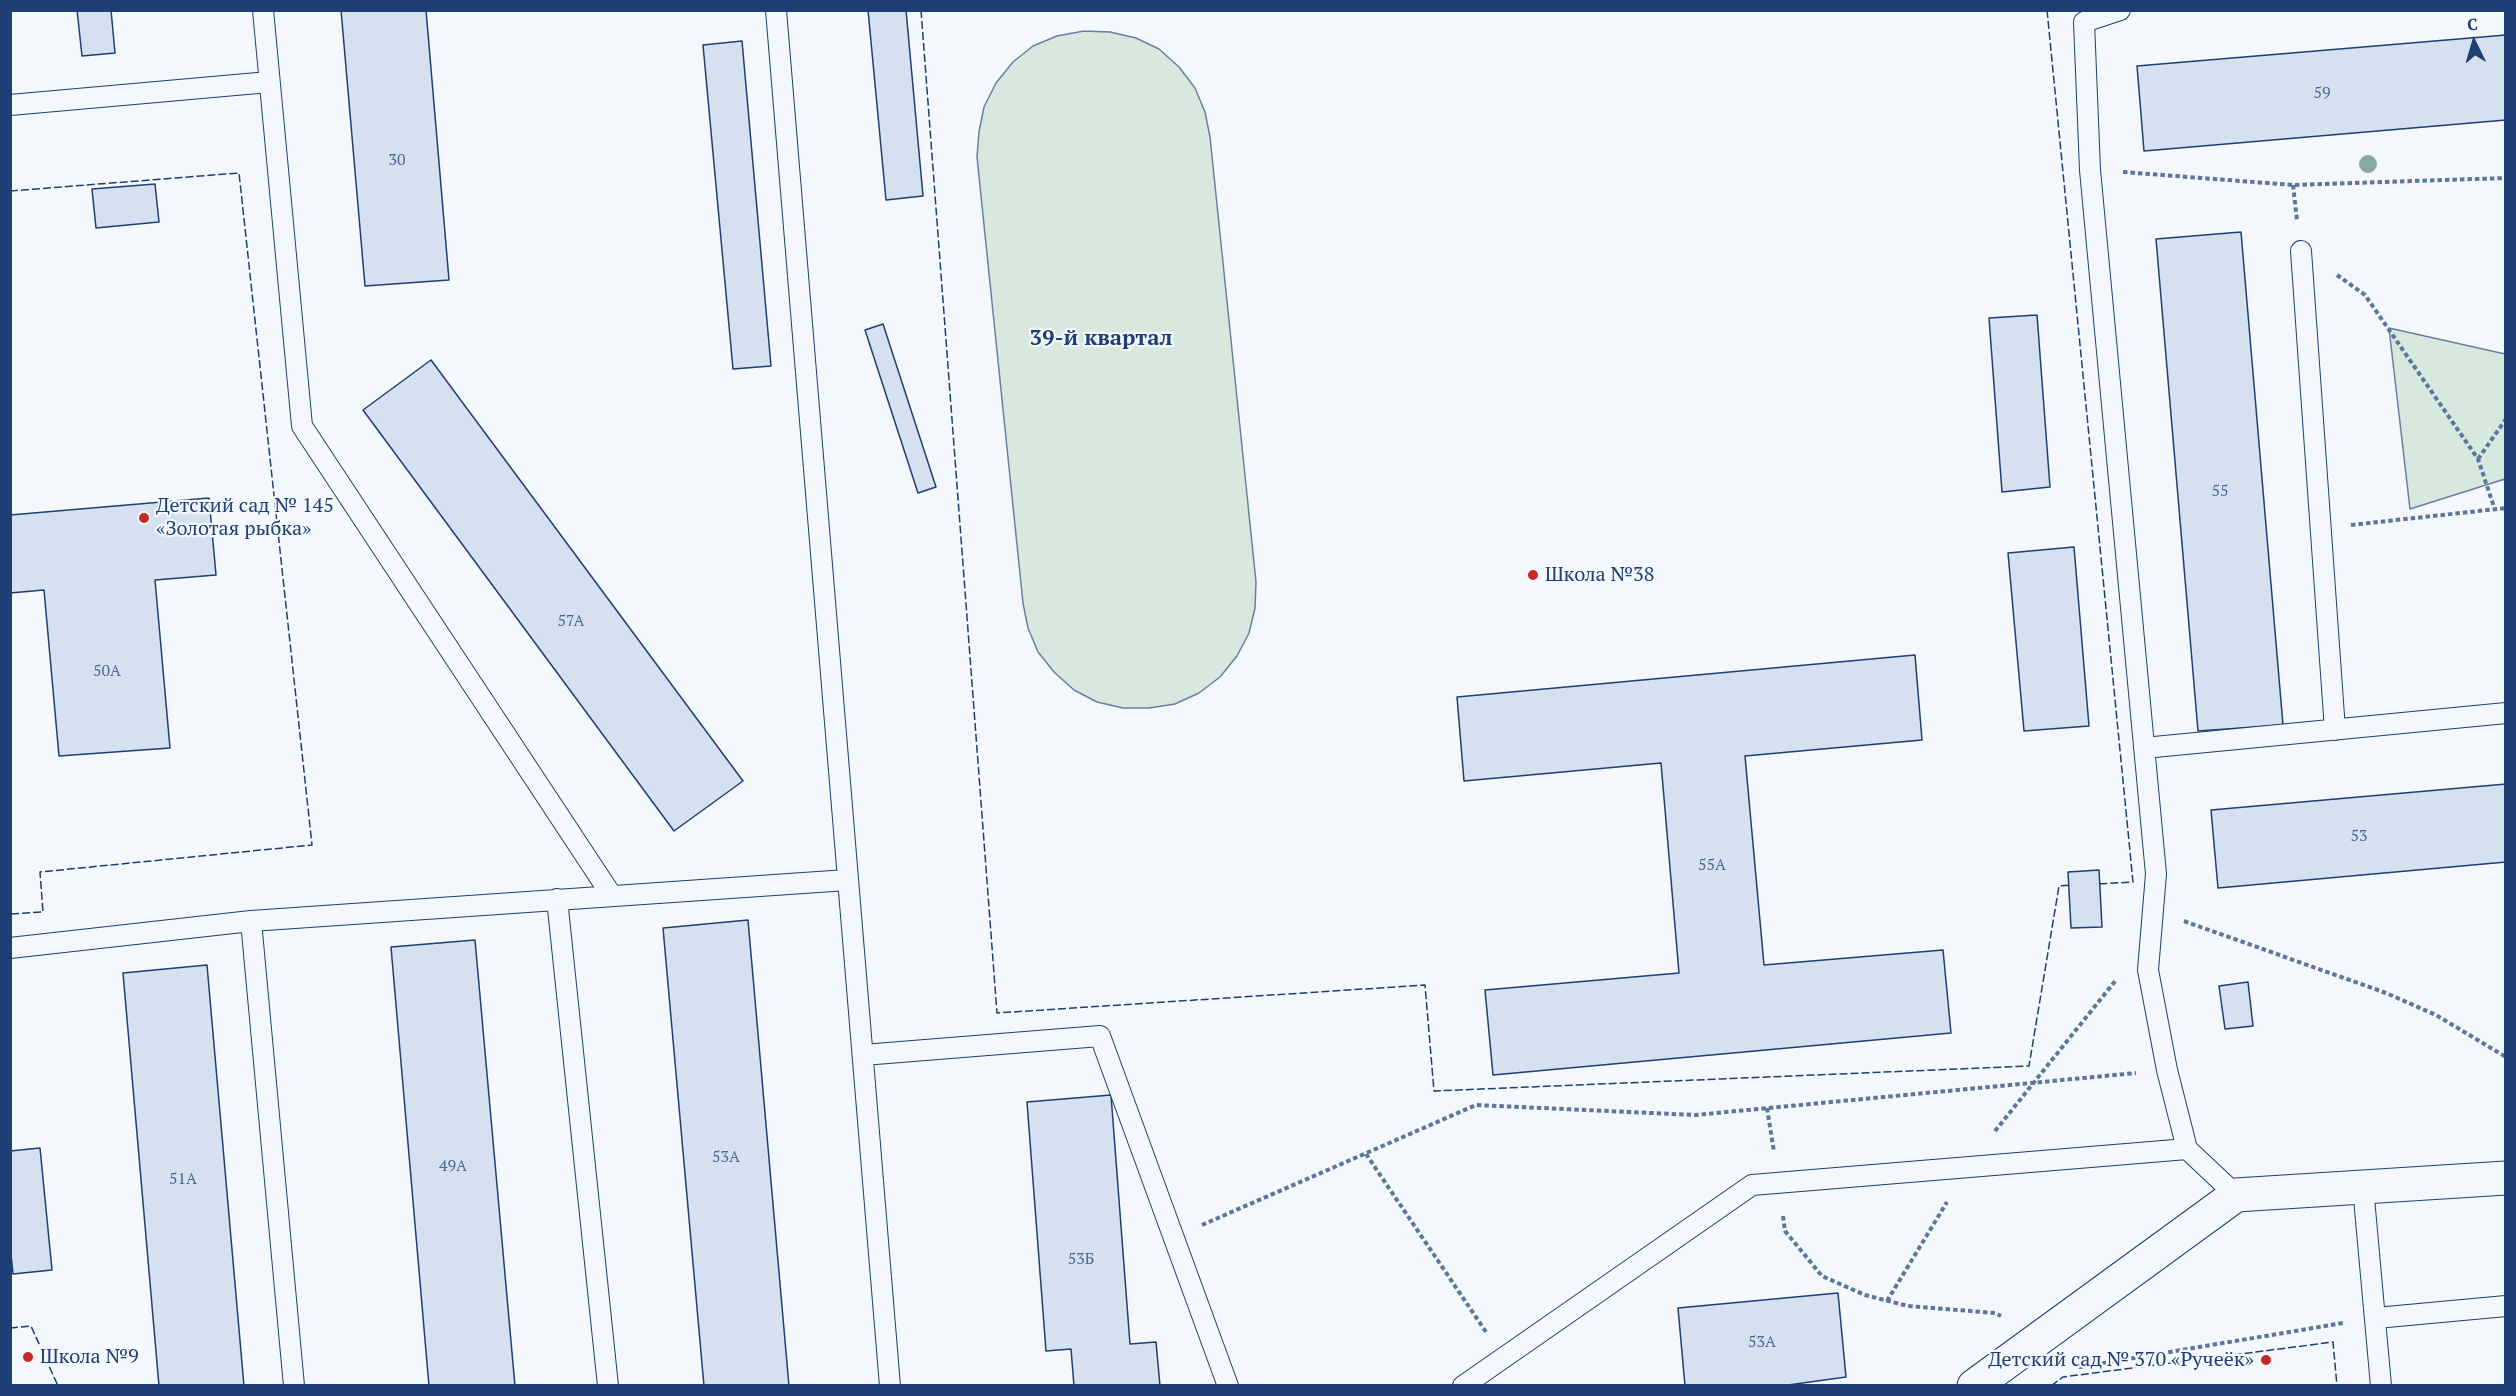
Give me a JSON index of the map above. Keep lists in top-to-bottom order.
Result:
{
  "districts": ["39-й квартал"],
  "places": [
    "Детский сад № 145 «Золотая рыбка»",
    "Школа №38",
    "Школа №9",
    "Детский сад № 370 «Ручеёк»"
  ],
  "house_numbers": [
    "59",
    "30",
    "55",
    "57А",
    "50А",
    "53",
    "55А",
    "53А",
    "49А",
    "51А",
    "53Б",
    "53А"
  ],
  "north": "top"
}
